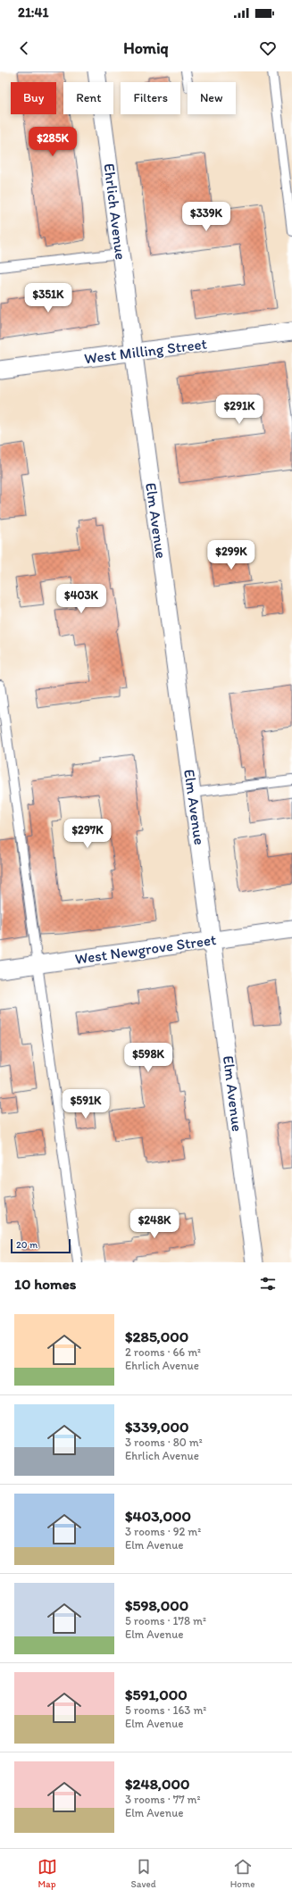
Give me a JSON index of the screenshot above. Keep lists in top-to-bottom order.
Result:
{
  "streets": {
    "street": [
      "Ehrlich Avenue",
      "West Milling Street",
      "Elm Avenue",
      "West Newgrove Street"
    ]
  },
  "crossings": [
    ["Ehrlich Avenue", "West Milling Street"],
    ["Ehrlich Avenue", "Elm Avenue"],
    ["West Milling Street", "Elm Avenue"],
    ["Elm Avenue", "West Newgrove Street"]
  ],
  "scale_bar": "20 m",
  "page": {
    "status": "21:41",
    "header": "Homiq",
    "chip": [
      "Buy",
      "Rent",
      "Filters",
      "New"
    ],
    "price": [
      "$285K",
      "$339K",
      "$351K",
      "$291K",
      "$299K",
      "$403K",
      "$297K",
      "$598K",
      "$591K",
      "$248K"
    ],
    "scale": "20 m",
    "heading": "10 homes",
    "list": [
      {
        "name": "$285,000",
        "note": "2 rooms · 66 m² · Ehrlich Avenue"
      },
      {
        "name": "$339,000",
        "note": "3 rooms · 80 m² · Ehrlich Avenue"
      },
      {
        "name": "$403,000",
        "note": "3 rooms · 92 m² · Elm Avenue"
      },
      {
        "name": "$598,000",
        "note": "5 rooms · 178 m² · Elm Avenue"
      },
      {
        "name": "$591,000",
        "note": "5 rooms · 163 m² · Elm Avenue"
      },
      {
        "name": "$248,000",
        "note": "3 rooms · 77 m² · Elm Avenue"
      }
    ],
    "tabs": ["Map", "Saved", "Home"]
  }
}
